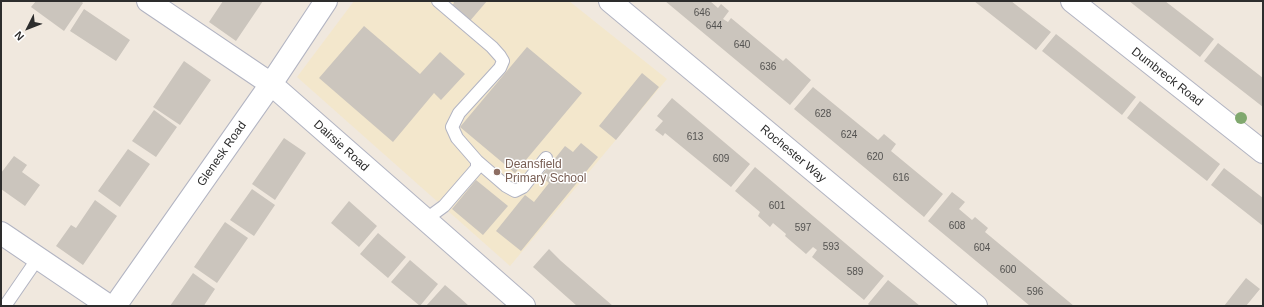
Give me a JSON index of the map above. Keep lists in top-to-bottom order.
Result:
{
  "streets": {
    "street": [
      "Dumbreck Road",
      "Dairsie Road",
      "Glenesk Road",
      "Rochester Way"
    ]
  },
  "crossings": [
    ["Dairsie Road", "Glenesk Road"]
  ],
  "places": ["Deansfield Primary School"],
  "house_numbers": [
    "646",
    "644",
    "640",
    "636",
    "628",
    "624",
    "613",
    "620",
    "609",
    "616",
    "601",
    "608",
    "597",
    "593",
    "604",
    "600",
    "589",
    "596"
  ],
  "north": "bottom left"
}
